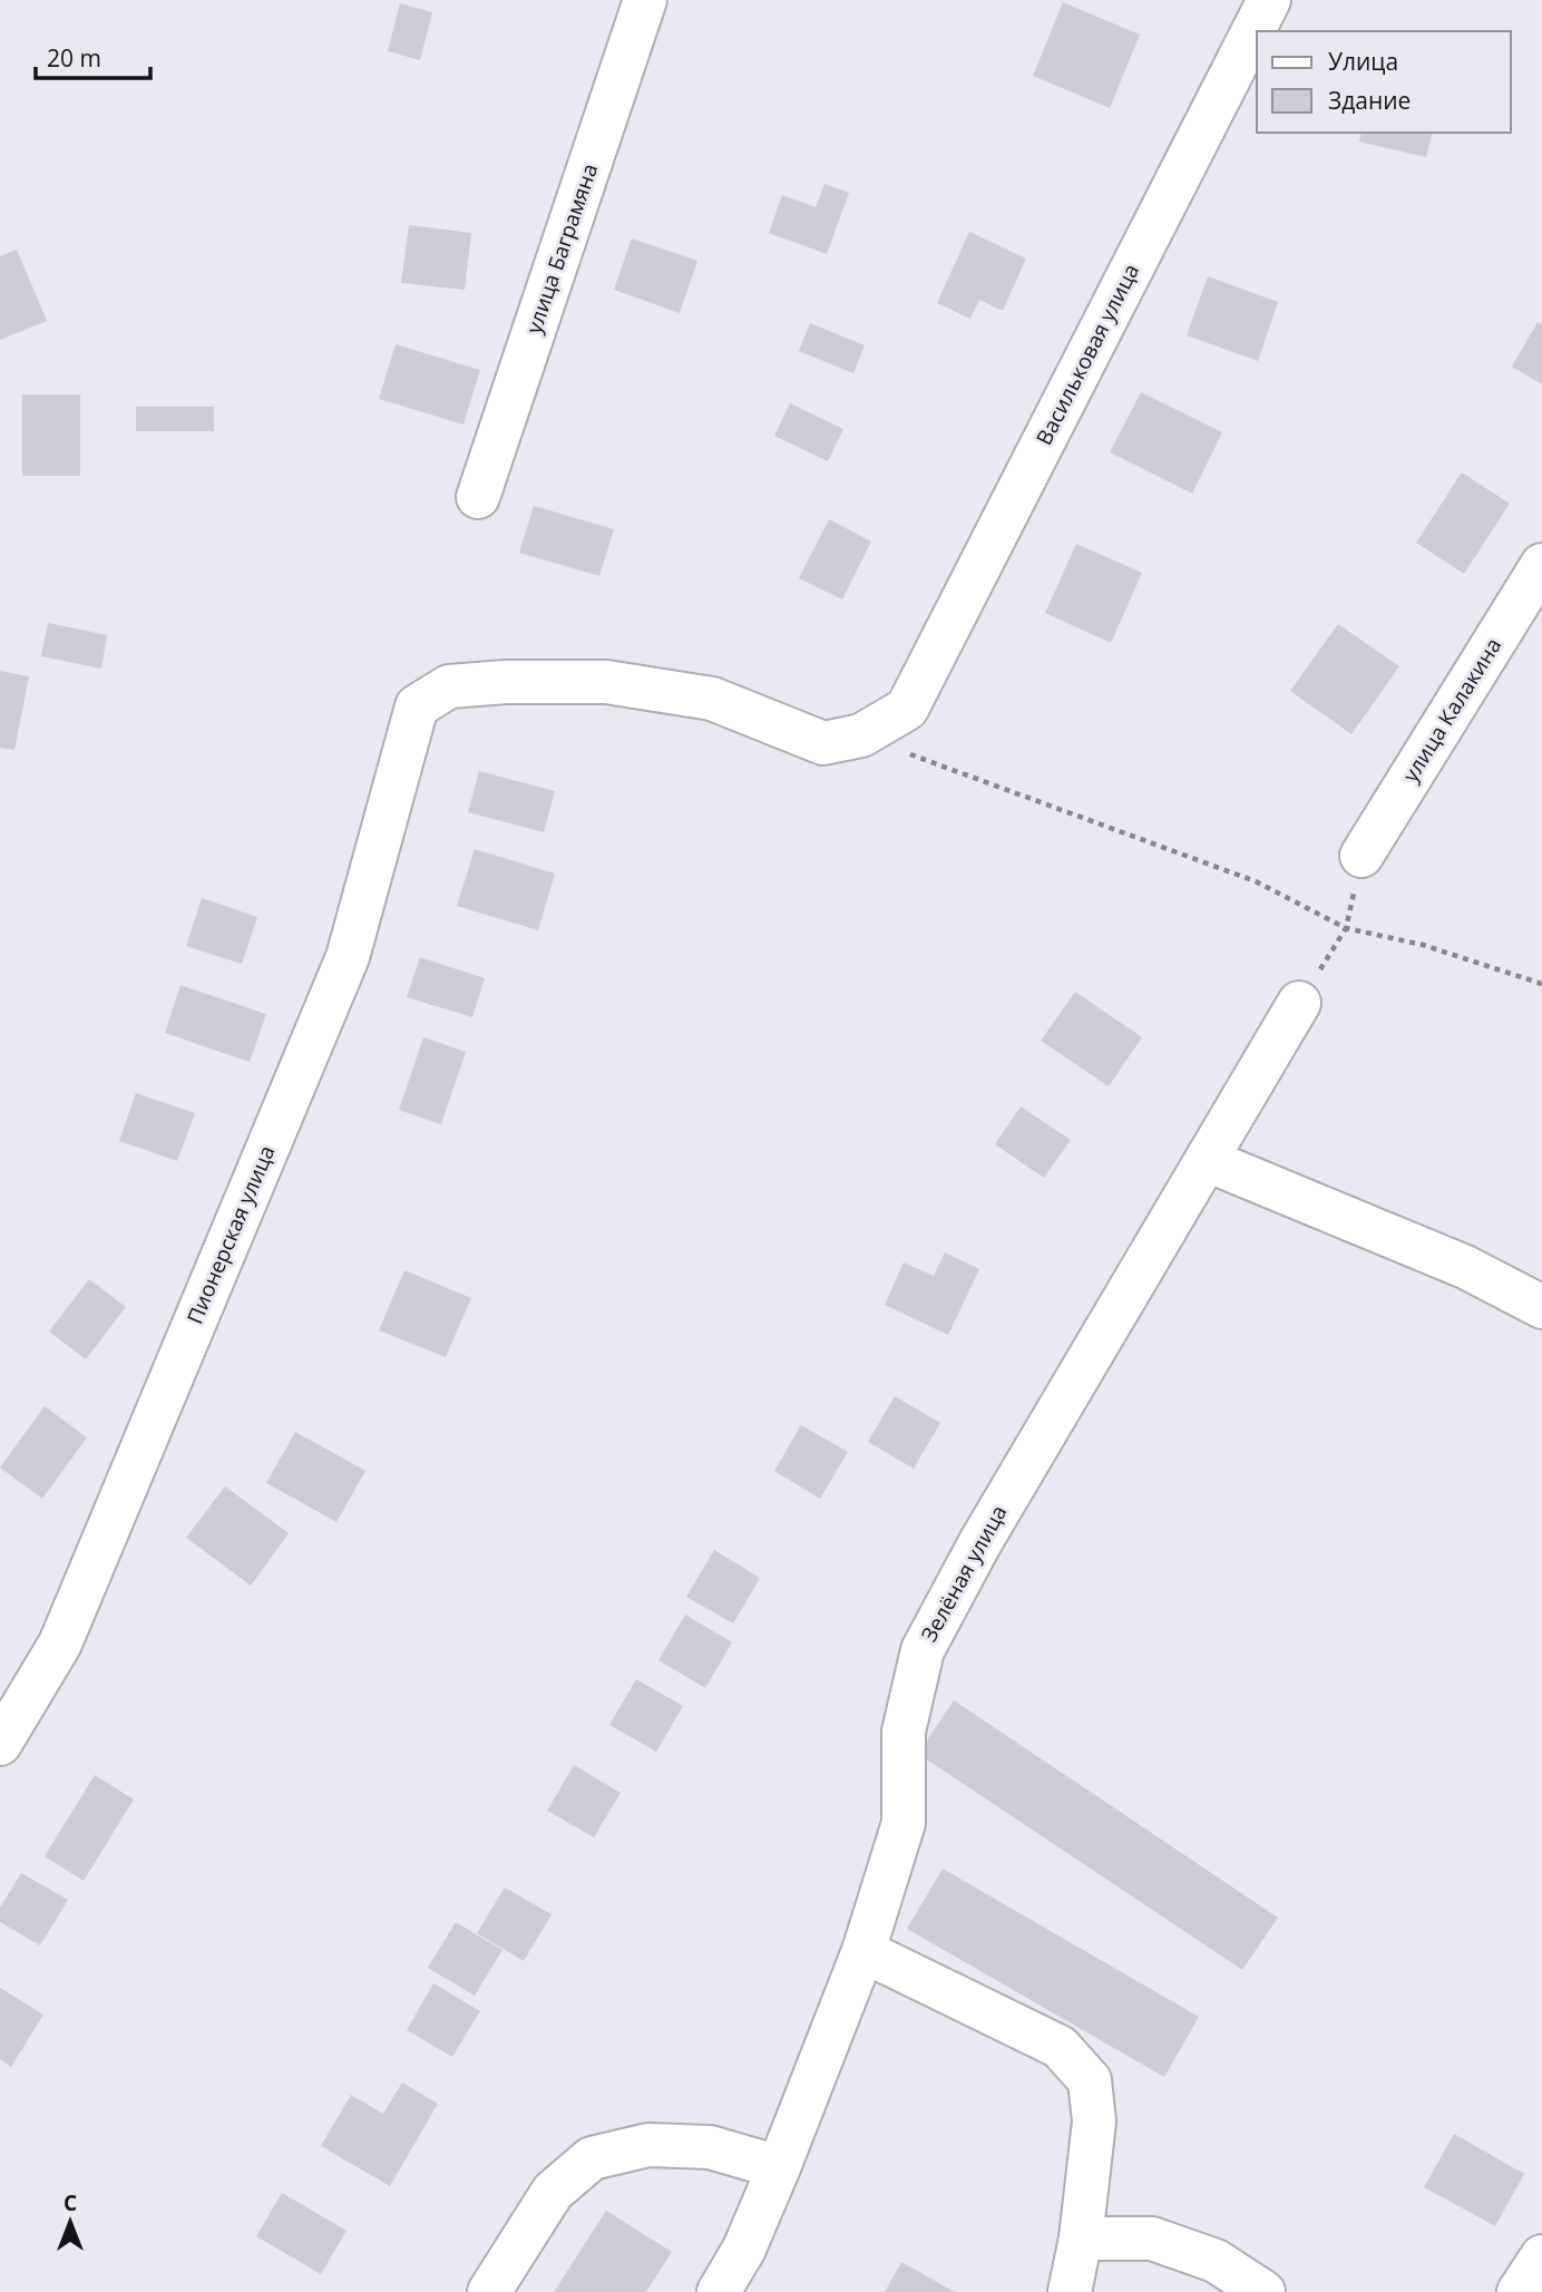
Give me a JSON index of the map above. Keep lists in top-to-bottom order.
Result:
{
  "streets": {
    "street": [
      "улица Баграмяна",
      "Васильковая улица",
      "улица Калакина",
      "Пионерская улица",
      "Зелёная улица"
    ]
  },
  "crossings": [
    ["Васильковая улица", "Пионерская улица"]
  ],
  "legend": ["Улица", "Здание"],
  "scale_bar": "20 m",
  "north": "top"
}
